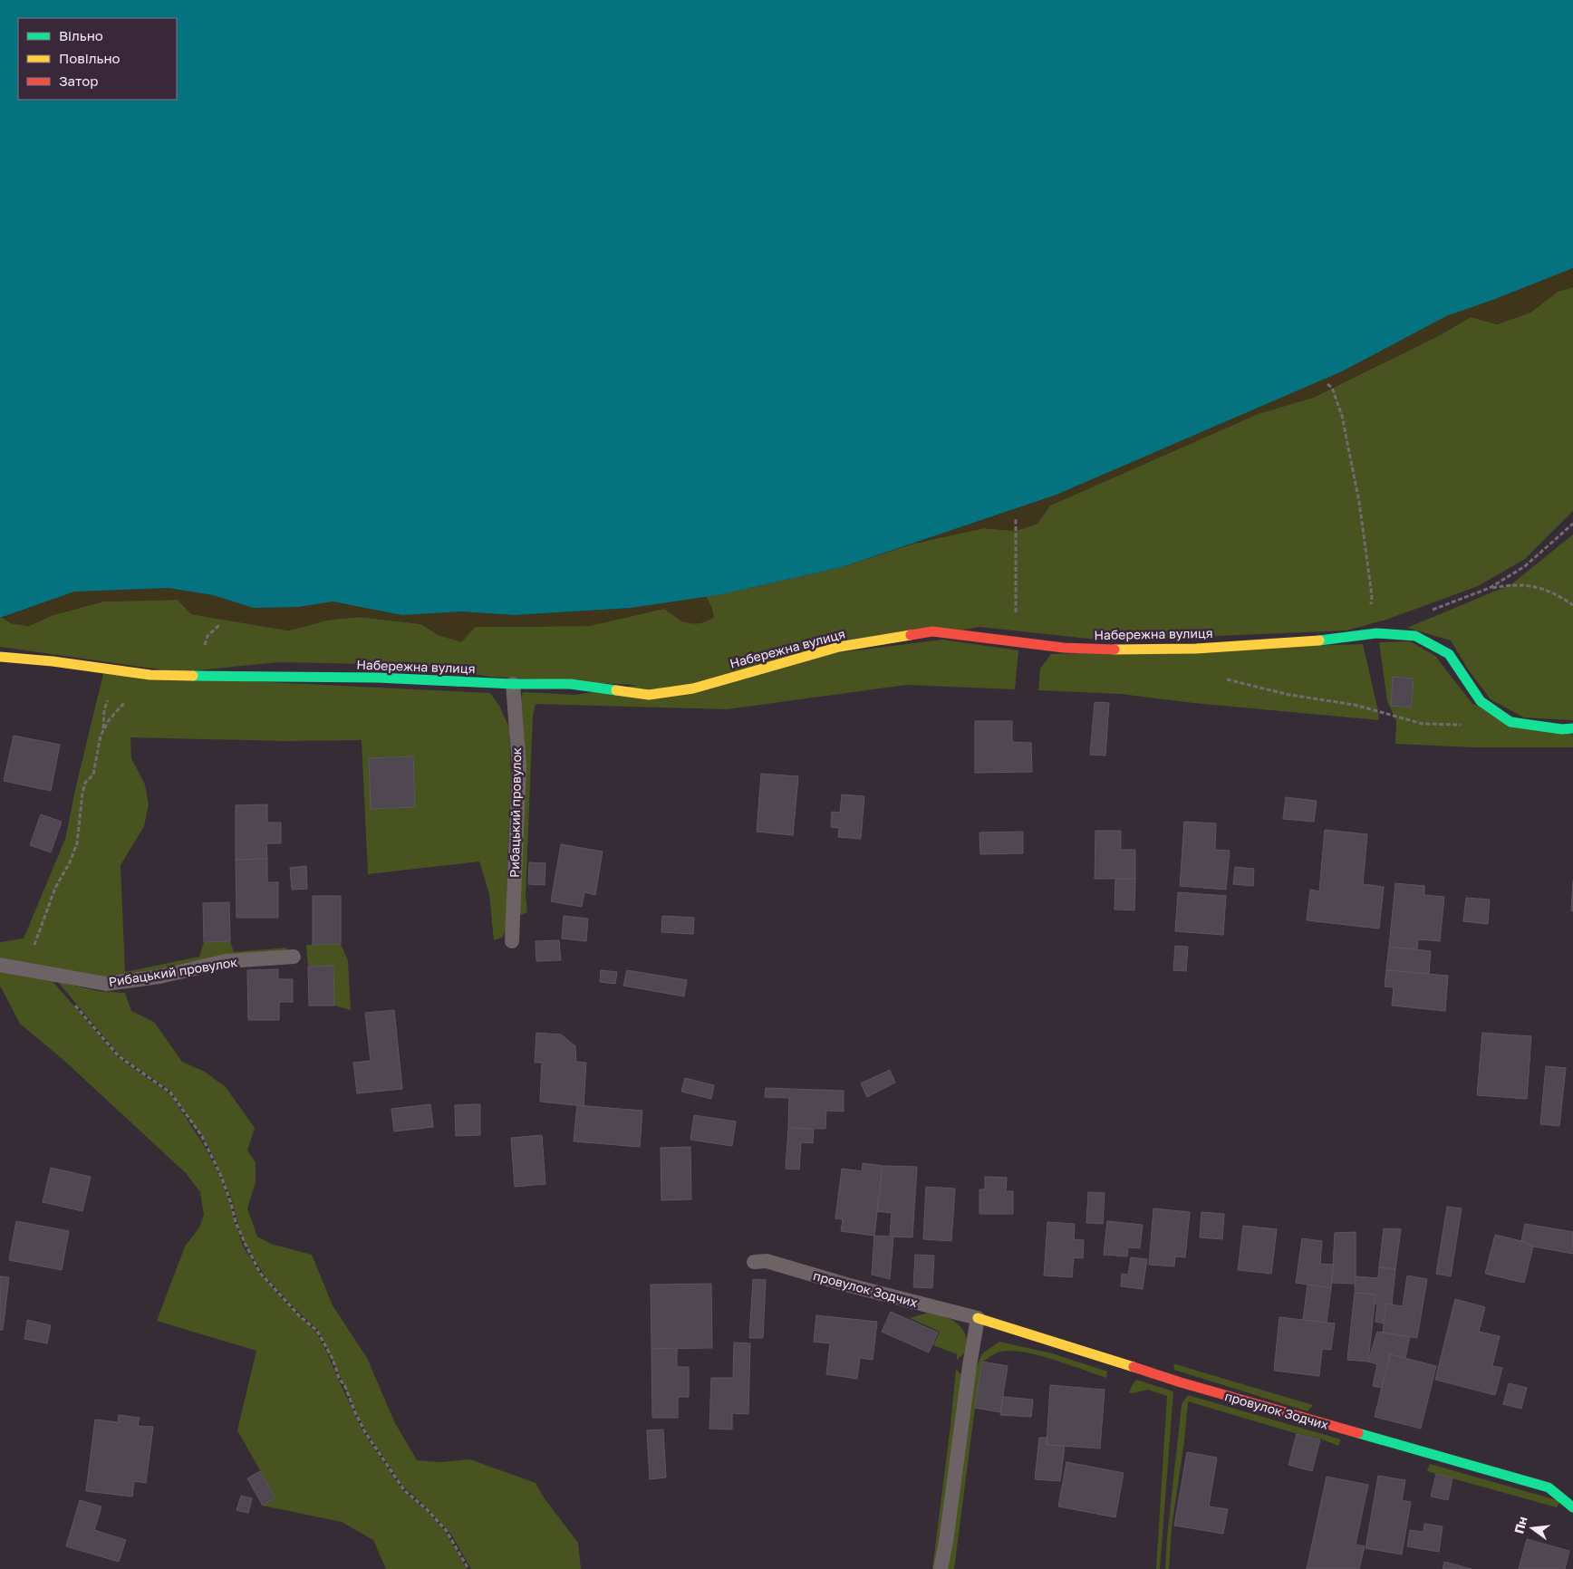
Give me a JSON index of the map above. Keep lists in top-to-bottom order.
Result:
{
  "streets": {
    "street": ["Набережна вулиця", "провулок Зодчих"],
    "lane": ["Рибацький провулок"]
  },
  "crossings": [
    ["Набережна вулиця", "Рибацький провулок"]
  ],
  "legend": ["Вільно", "Повільно", "Затор"],
  "north": "left"
}
